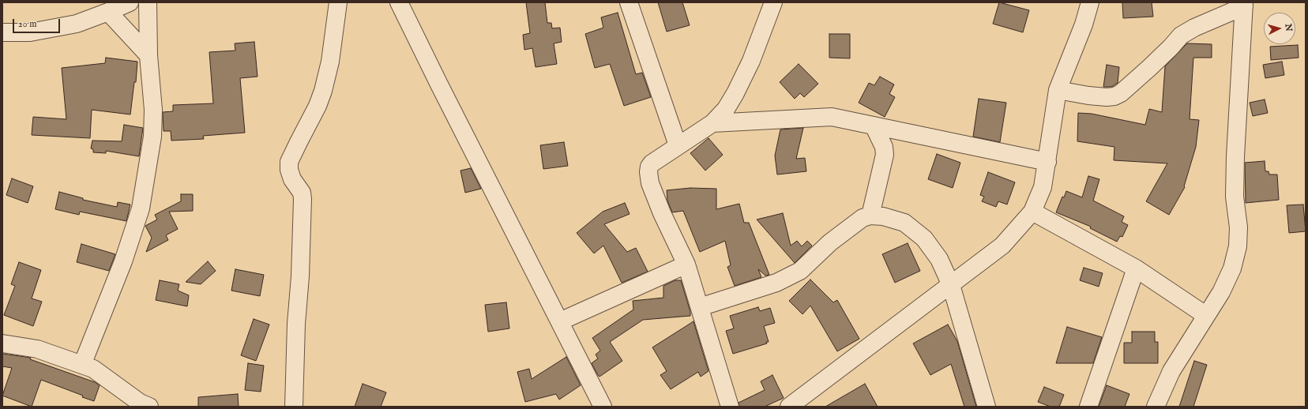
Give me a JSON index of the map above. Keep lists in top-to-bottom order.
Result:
{
  "scale_bar": "20 m",
  "north": "right"
}
